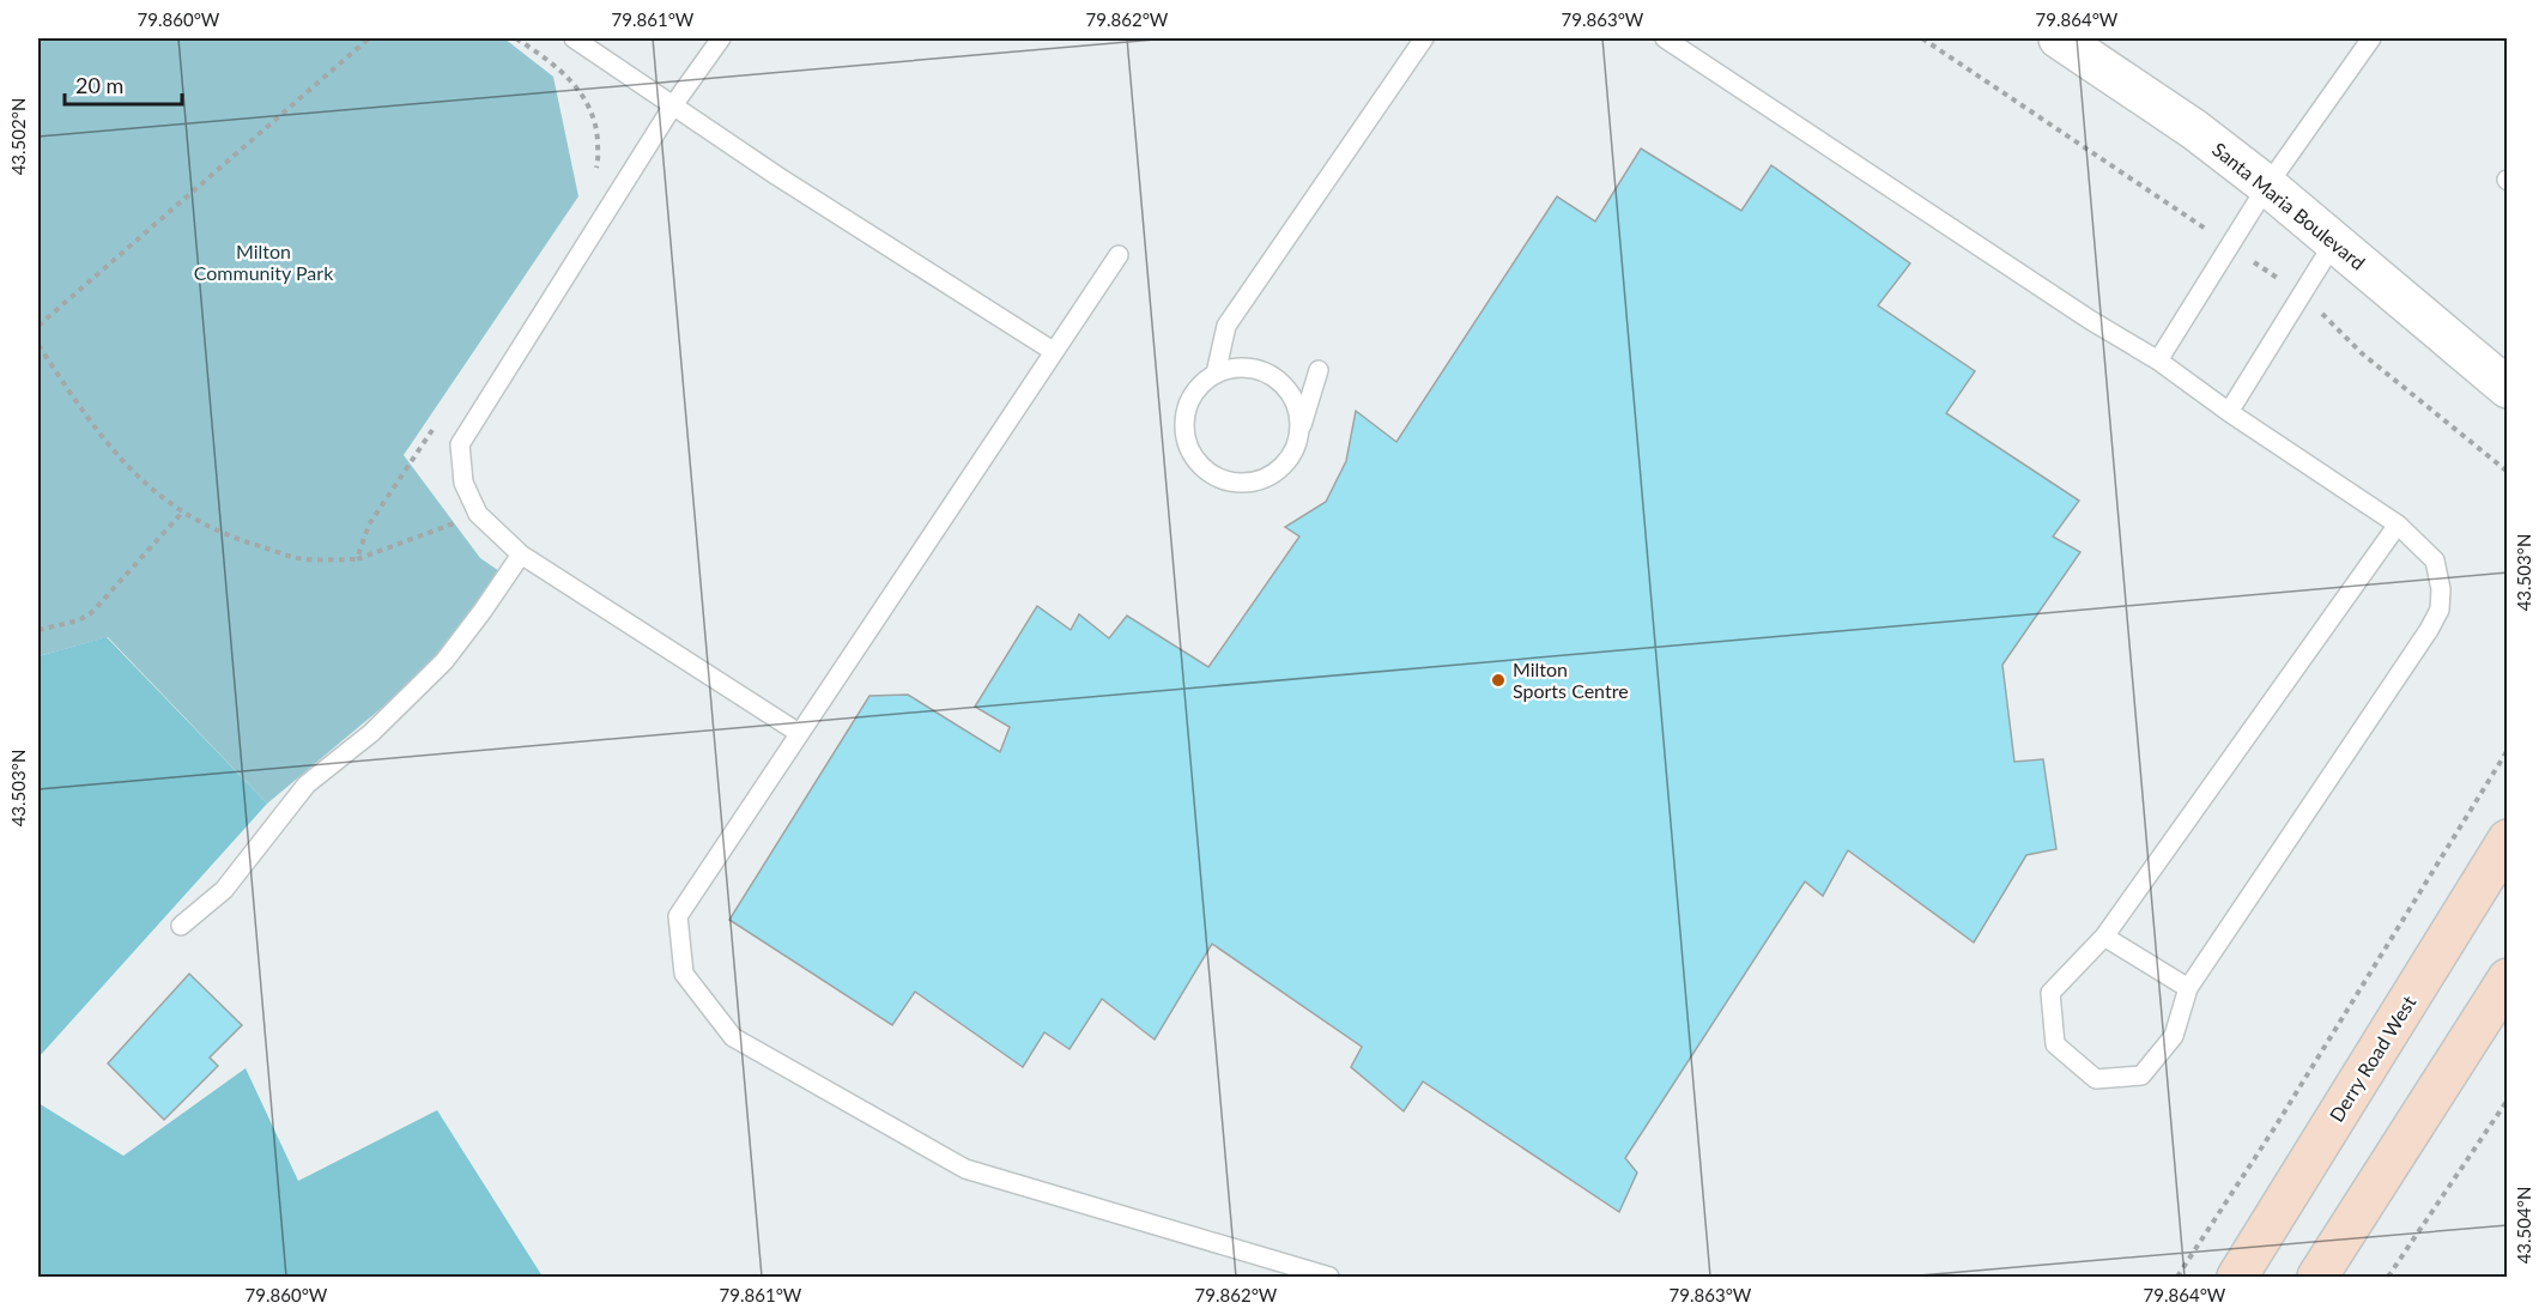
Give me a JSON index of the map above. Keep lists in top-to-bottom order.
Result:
{
  "streets": {
    "main road": ["Derry Road West"],
    "street": ["Santa Maria Boulevard"]
  },
  "parks": ["Milton Community Park"],
  "places": ["Milton Sports Centre"],
  "scale_bar": "20 m",
  "coordinates": [
    "79.860°W",
    "79.861°W",
    "79.862°W",
    "79.863°W",
    "79.864°W",
    "43.502°N",
    "43.503°N",
    "43.504°N"
  ]
}
